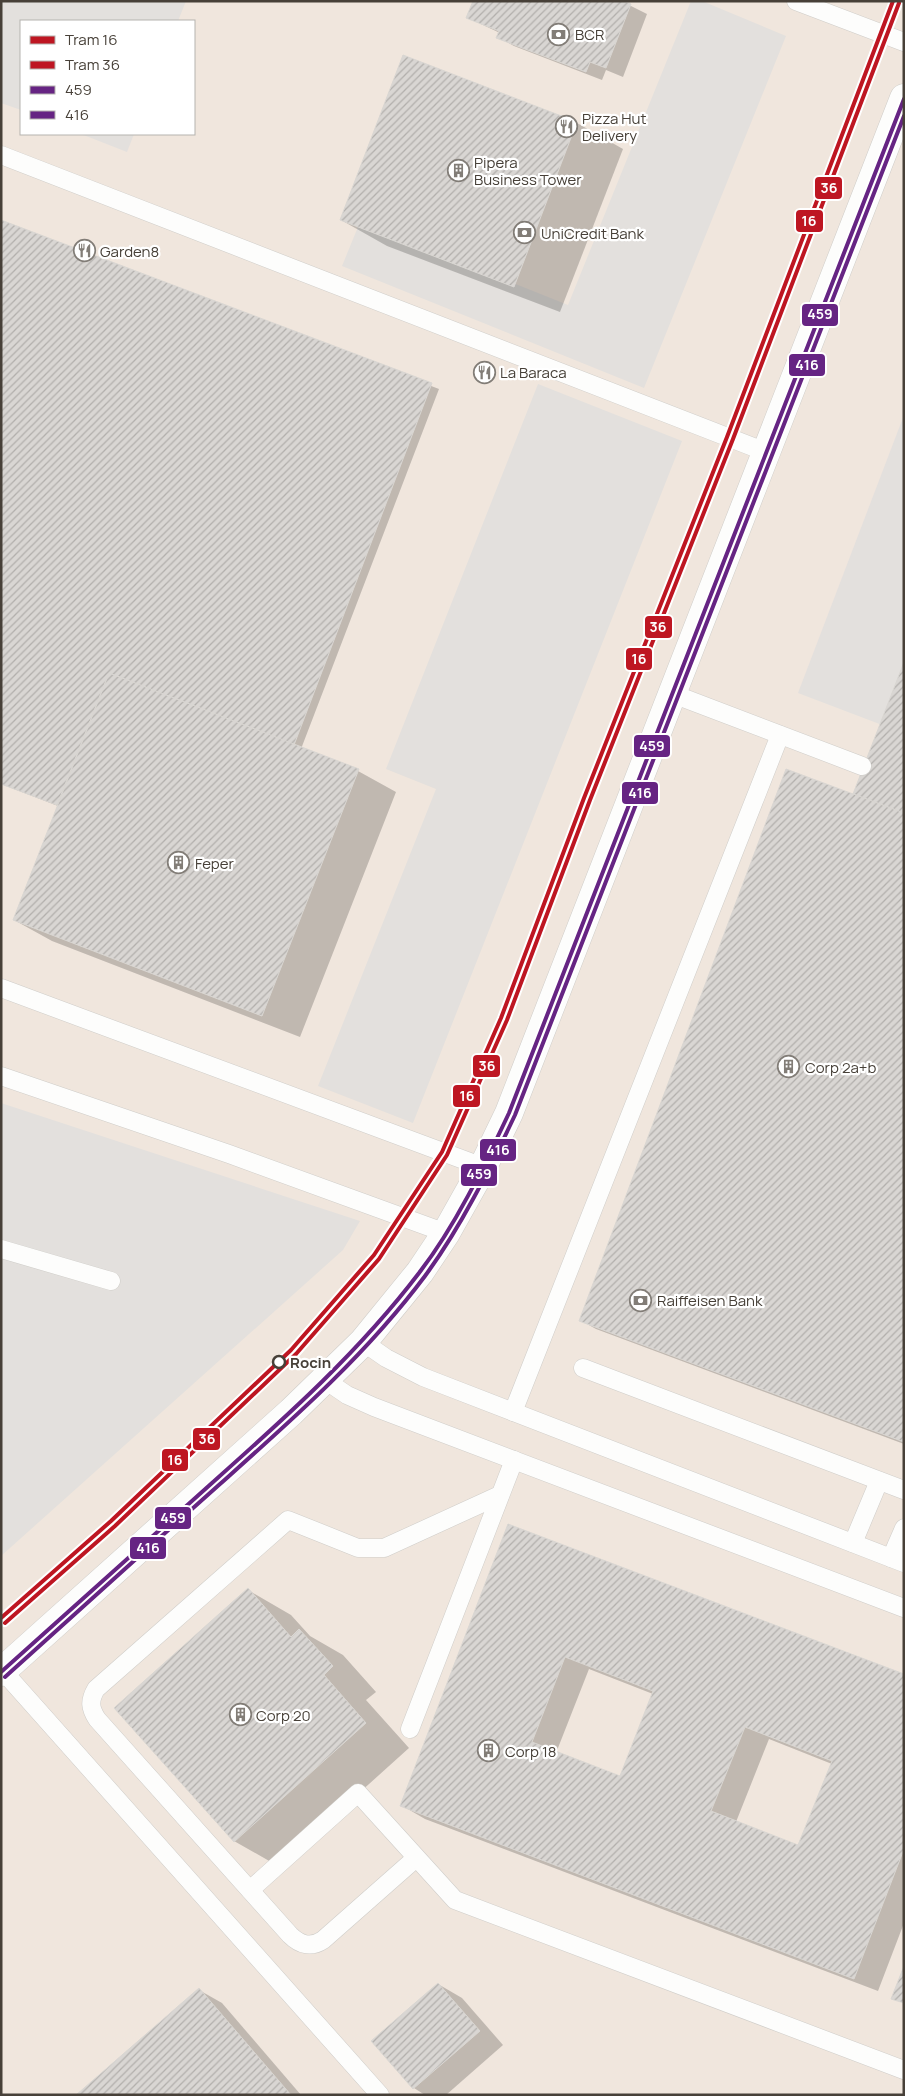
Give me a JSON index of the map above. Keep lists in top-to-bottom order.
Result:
{
  "places": {
    "bank": ["BCR", "UniCredit Bank", "Raiffeisen Bank"],
    "restaurant": ["Pizza Hut Delivery", "Garden8", "La Baraca"],
    "building": [
      "Pipera Business Tower",
      "Feper",
      "Corp 2a+b",
      "Corp 20",
      "Corp 18"
    ],
    "other": ["Rocin"]
  },
  "lines": [
    "tram line 16",
    "tram line 36",
    "transit line 459",
    "transit line 416"
  ],
  "legend": [
    "Tram 16",
    "Tram 36",
    "459",
    "416"
  ]
}
